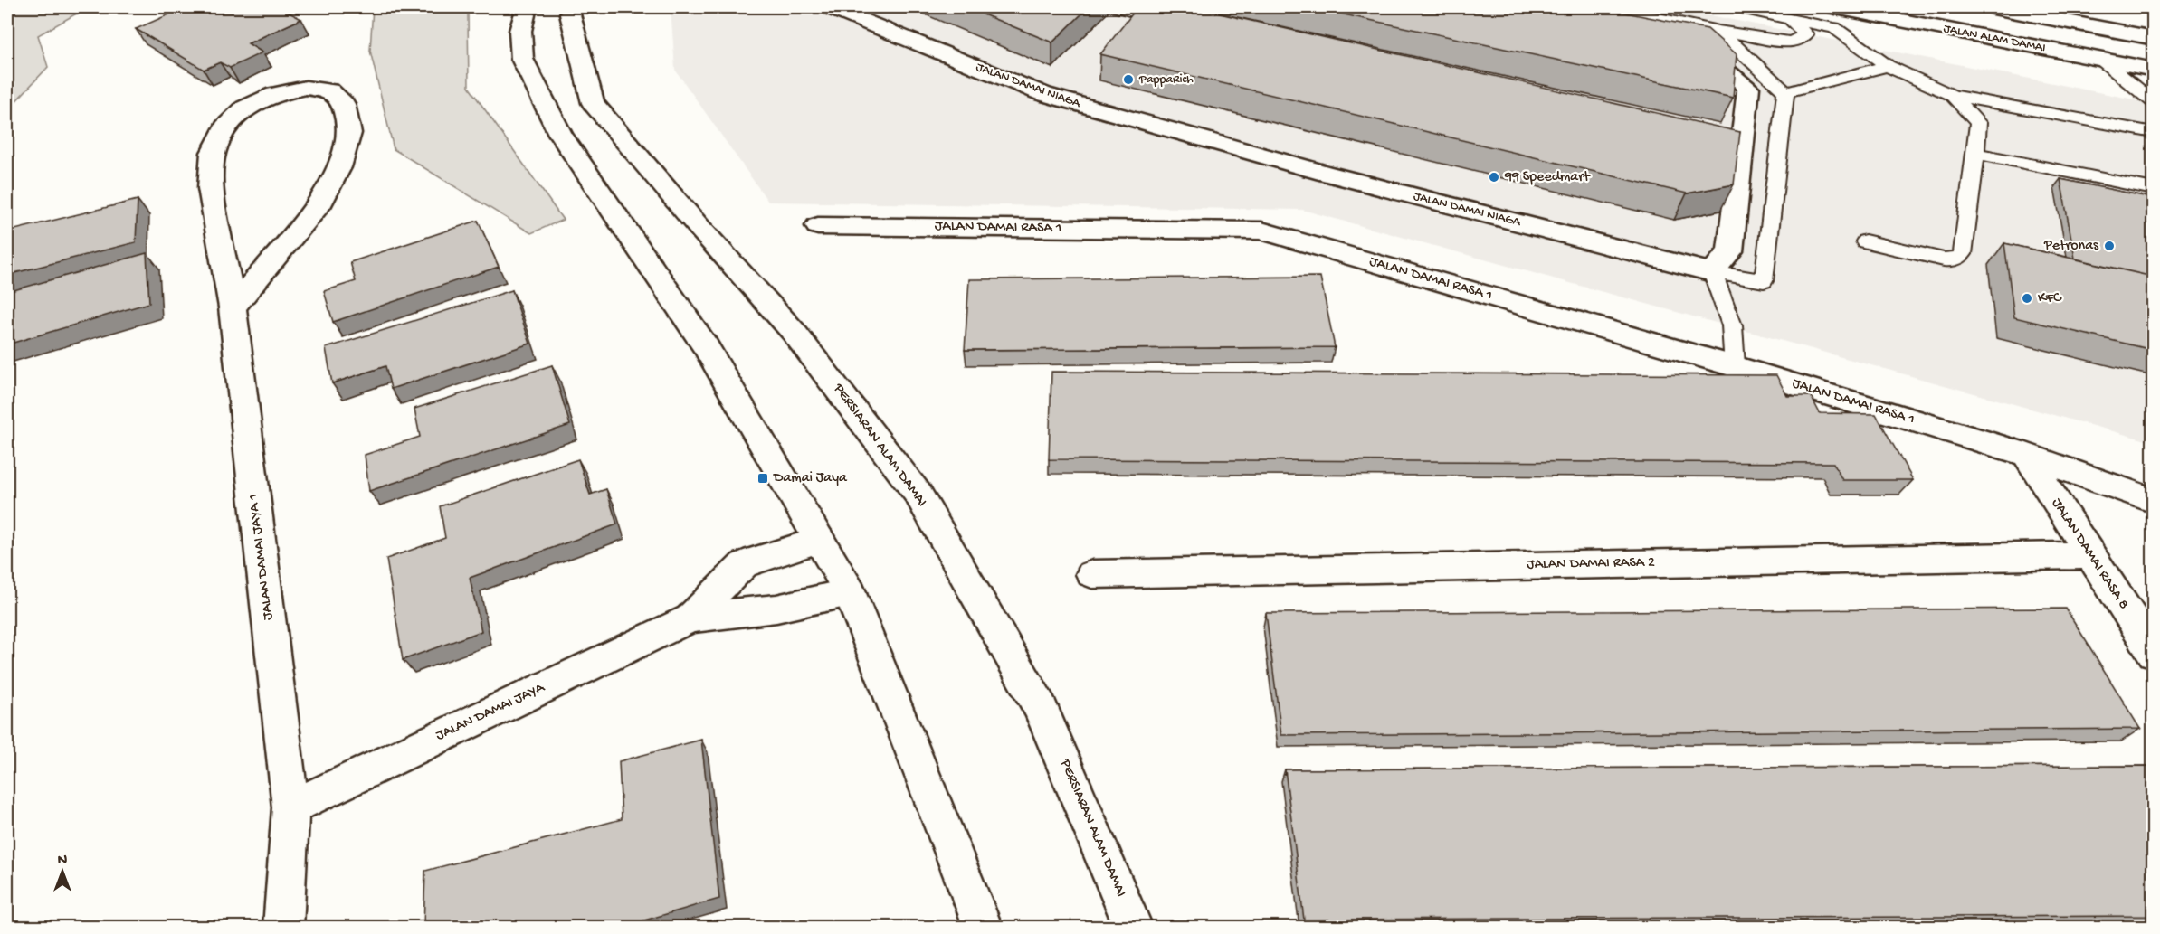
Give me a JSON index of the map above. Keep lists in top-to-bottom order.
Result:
{
  "streets": {
    "street": [
      "JALAN ALAM DAMAI",
      "JALAN DAMAI NIAGA",
      "JALAN DAMAI RASA 1",
      "PERSIARAN ALAM DAMAI",
      "JALAN DAMAI RASA 8",
      "JALAN DAMAI JAYA 1",
      "JALAN DAMAI RASA 2",
      "JALAN DAMAI JAYA"
    ]
  },
  "crossings": [
    ["JALAN DAMAI RASA 1", "JALAN DAMAI RASA 8"],
    ["JALAN DAMAI RASA 8", "JALAN DAMAI RASA 2"],
    ["JALAN DAMAI JAYA 1", "JALAN DAMAI JAYA"]
  ],
  "places": {
    "other": [
      "PappaRich",
      "99 Speedmart",
      "Petronas",
      "KFC"
    ],
    "transit": ["Damai Jaya"]
  },
  "north": "top"
}
